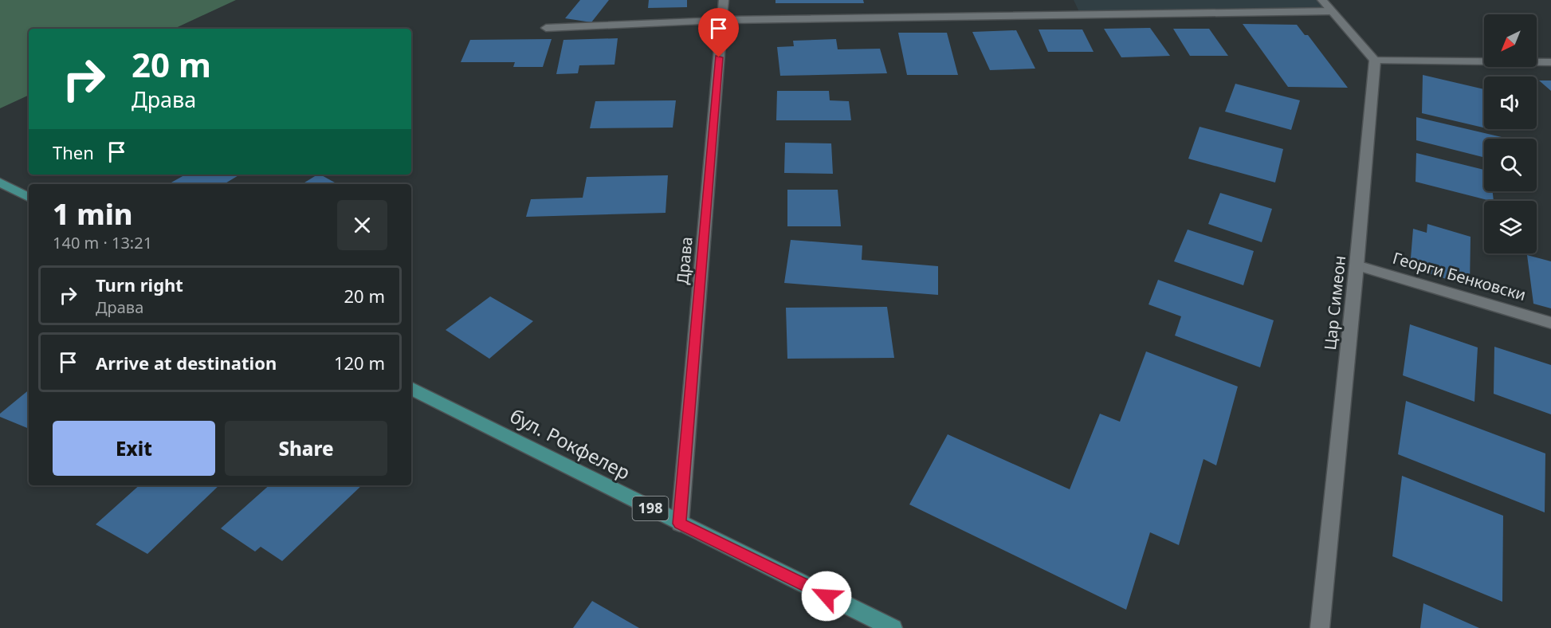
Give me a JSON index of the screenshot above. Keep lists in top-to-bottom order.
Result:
{
  "streets": {
    "main road": ["бул. Рокфелер", "198"],
    "street": ["Драва", "Георги Бенковски", "Цар Симеон"]
  },
  "crossings": [
    ["Драва", "бул. Рокфелер"],
    ["Георги Бенковски", "Цар Симеон"]
  ],
  "north": "bottom left",
  "page": {
    "turn": ["20 m", "Драва"],
    "then": "Then",
    "heading": ["1 min", "140 m · 13:21"],
    "list": [
      {
        "name": "Turn right",
        "note": "Драва",
        "value": "20 m"
      },
      {
        "name": "Arrive at destination",
        "value": "120 m"
      }
    ],
    "buttons": ["Exit", "Share"]
  }
}
